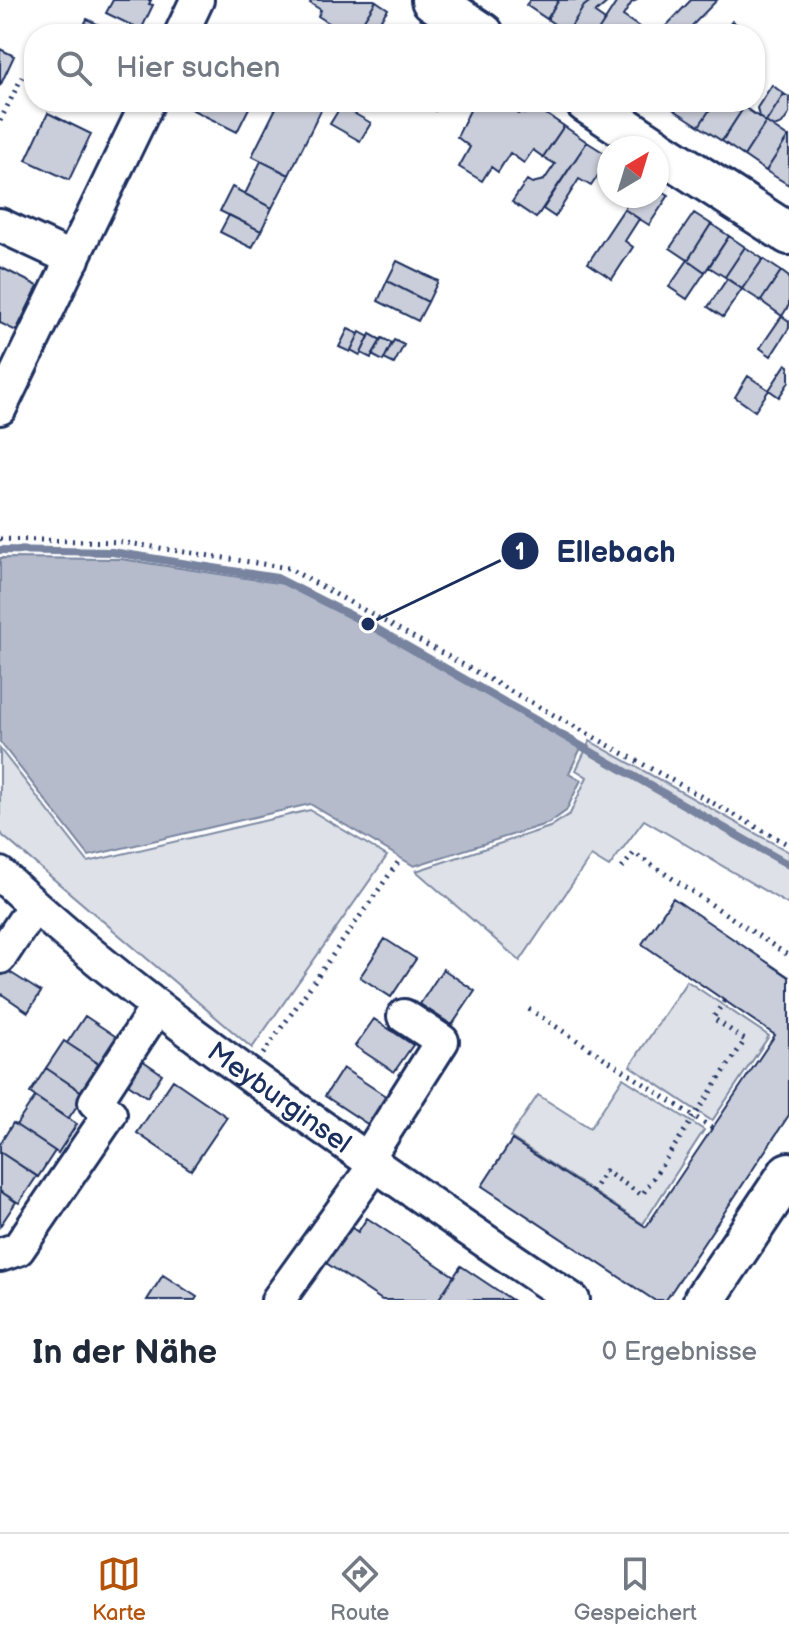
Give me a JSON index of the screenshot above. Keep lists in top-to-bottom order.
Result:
{
  "streets": {
    "street": ["Meyburginsel"]
  },
  "places": ["Ellebach"],
  "north": "top right",
  "page": {
    "search": "Hier suchen",
    "heading": ["In der Nähe", "0 Ergebnisse"],
    "nav": ["Karte", "Route", "Gespeichert"]
  }
}
